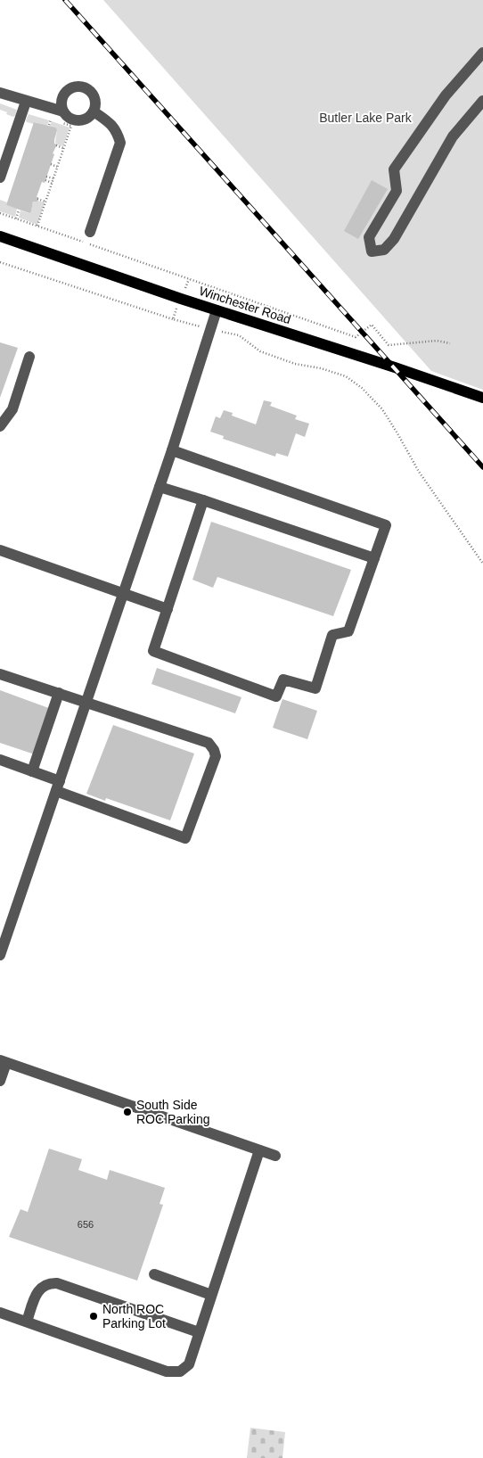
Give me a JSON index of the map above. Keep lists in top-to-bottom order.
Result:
{
  "streets": {
    "main road": ["Winchester Road"]
  },
  "parks": ["Butler Lake Park"],
  "places": ["South Side ROC Parking", "North ROC Parking Lot"],
  "house_numbers": ["656"]
}
